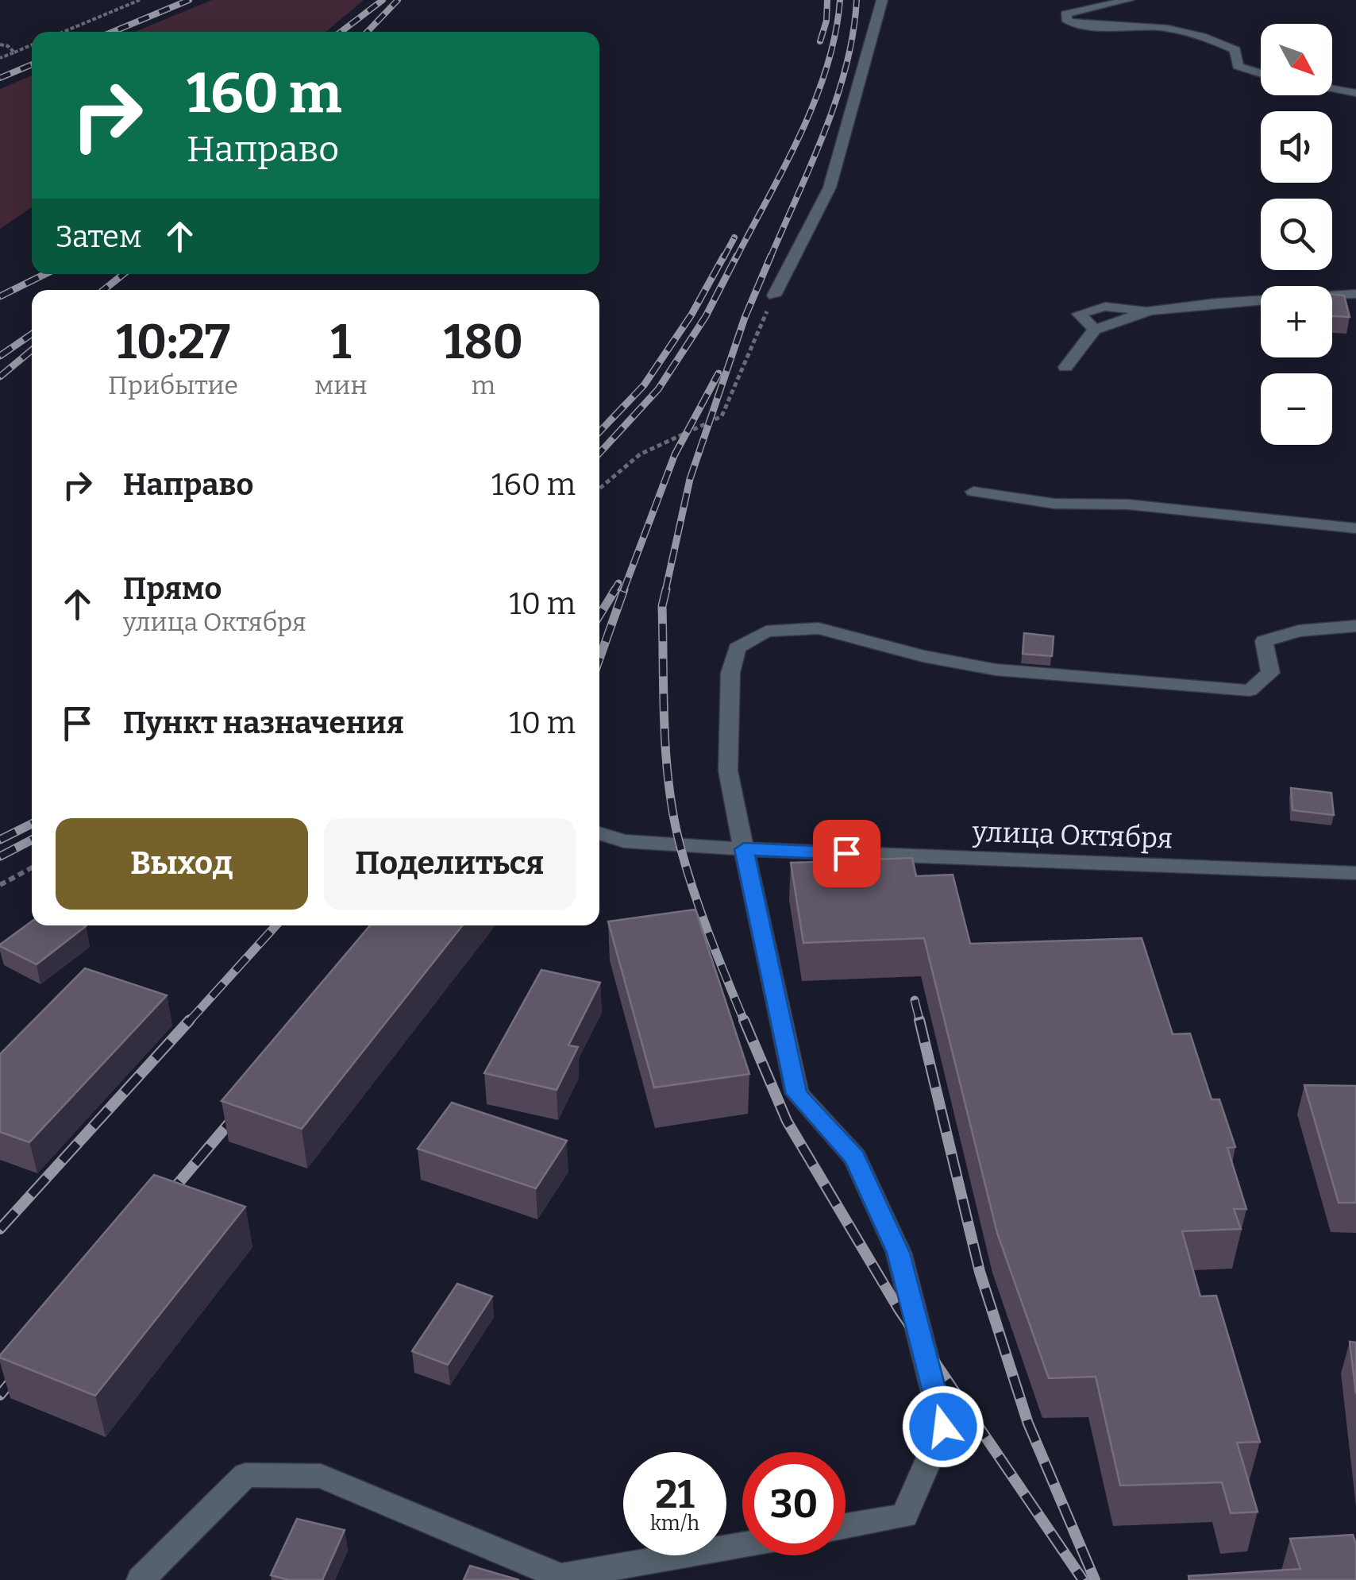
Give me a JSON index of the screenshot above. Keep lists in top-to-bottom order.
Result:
{
  "streets": {
    "street": ["улица Октября"]
  },
  "north": "bottom right",
  "page": {
    "map_buttons": ["+", "−"],
    "turn": ["160 m", "Направо"],
    "then": "Затем",
    "eta": [
      "10:27",
      "Прибытие",
      "1",
      "мин",
      "180",
      "m"
    ],
    "list": [
      {
        "name": "Направо",
        "value": "160 m"
      },
      {
        "name": "Прямо",
        "note": "улица Октября",
        "value": "10 m"
      },
      {
        "name": "Пункт назначения",
        "value": "10 m"
      }
    ],
    "buttons": ["Выход", "Поделиться"],
    "speed": "21 km/h",
    "limit": "30"
  }
}
